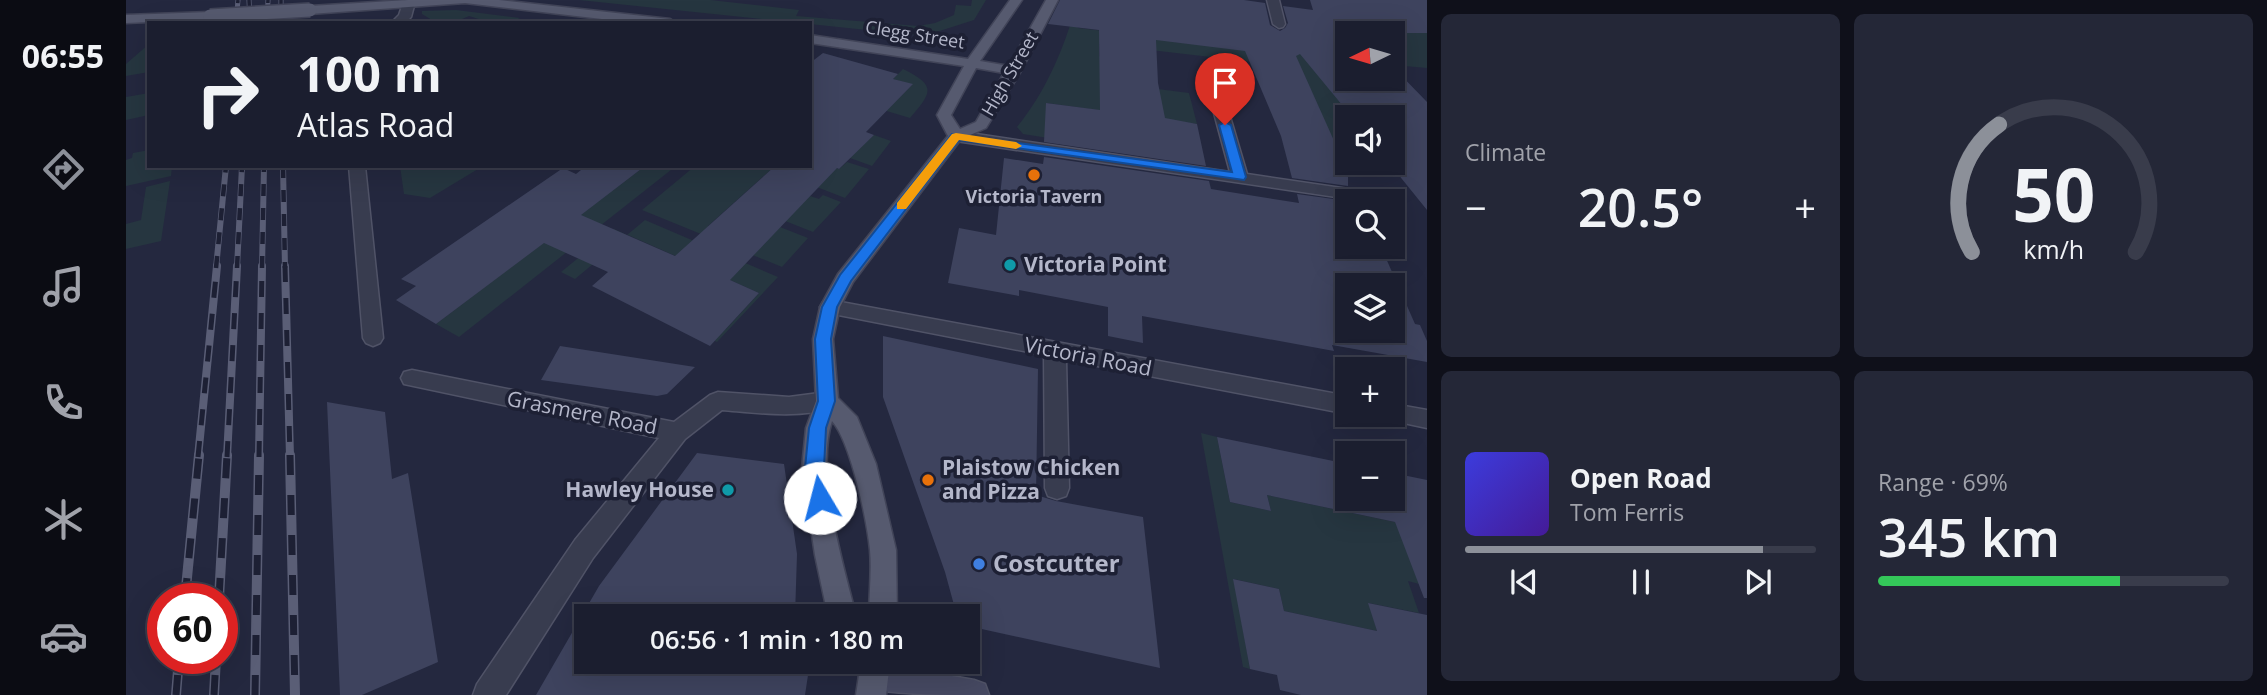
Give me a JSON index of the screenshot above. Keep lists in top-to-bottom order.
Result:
{
  "streets": {
    "main road": ["Clegg Street", "High Street"],
    "street": ["Victoria Road", "Grasmere Road"]
  },
  "crossings": [
    ["Clegg Street", "High Street"],
    ["High Street", "Victoria Road"],
    ["High Street", "Grasmere Road"]
  ],
  "places": [
    "Victoria Tavern",
    "Victoria Point",
    "Plaistow Chicken and Pizza",
    "Hawley House",
    "Costcutter"
  ],
  "north": "left",
  "page": {
    "tabs": "06:55",
    "tile": [
      "Climate",
      ["Range · 69%", "345 km"]
    ],
    "map_buttons": ["+", "−"],
    "turn": ["100 m", "Atlas Road"],
    "heat": ["−", "20.5°", "+"],
    "song": ["Open Road", "Tom Ferris"],
    "limit": "60",
    "trip": "06:56 · 1 min · 180 m",
    "gauge": ["50", "km/h"]
  }
}
